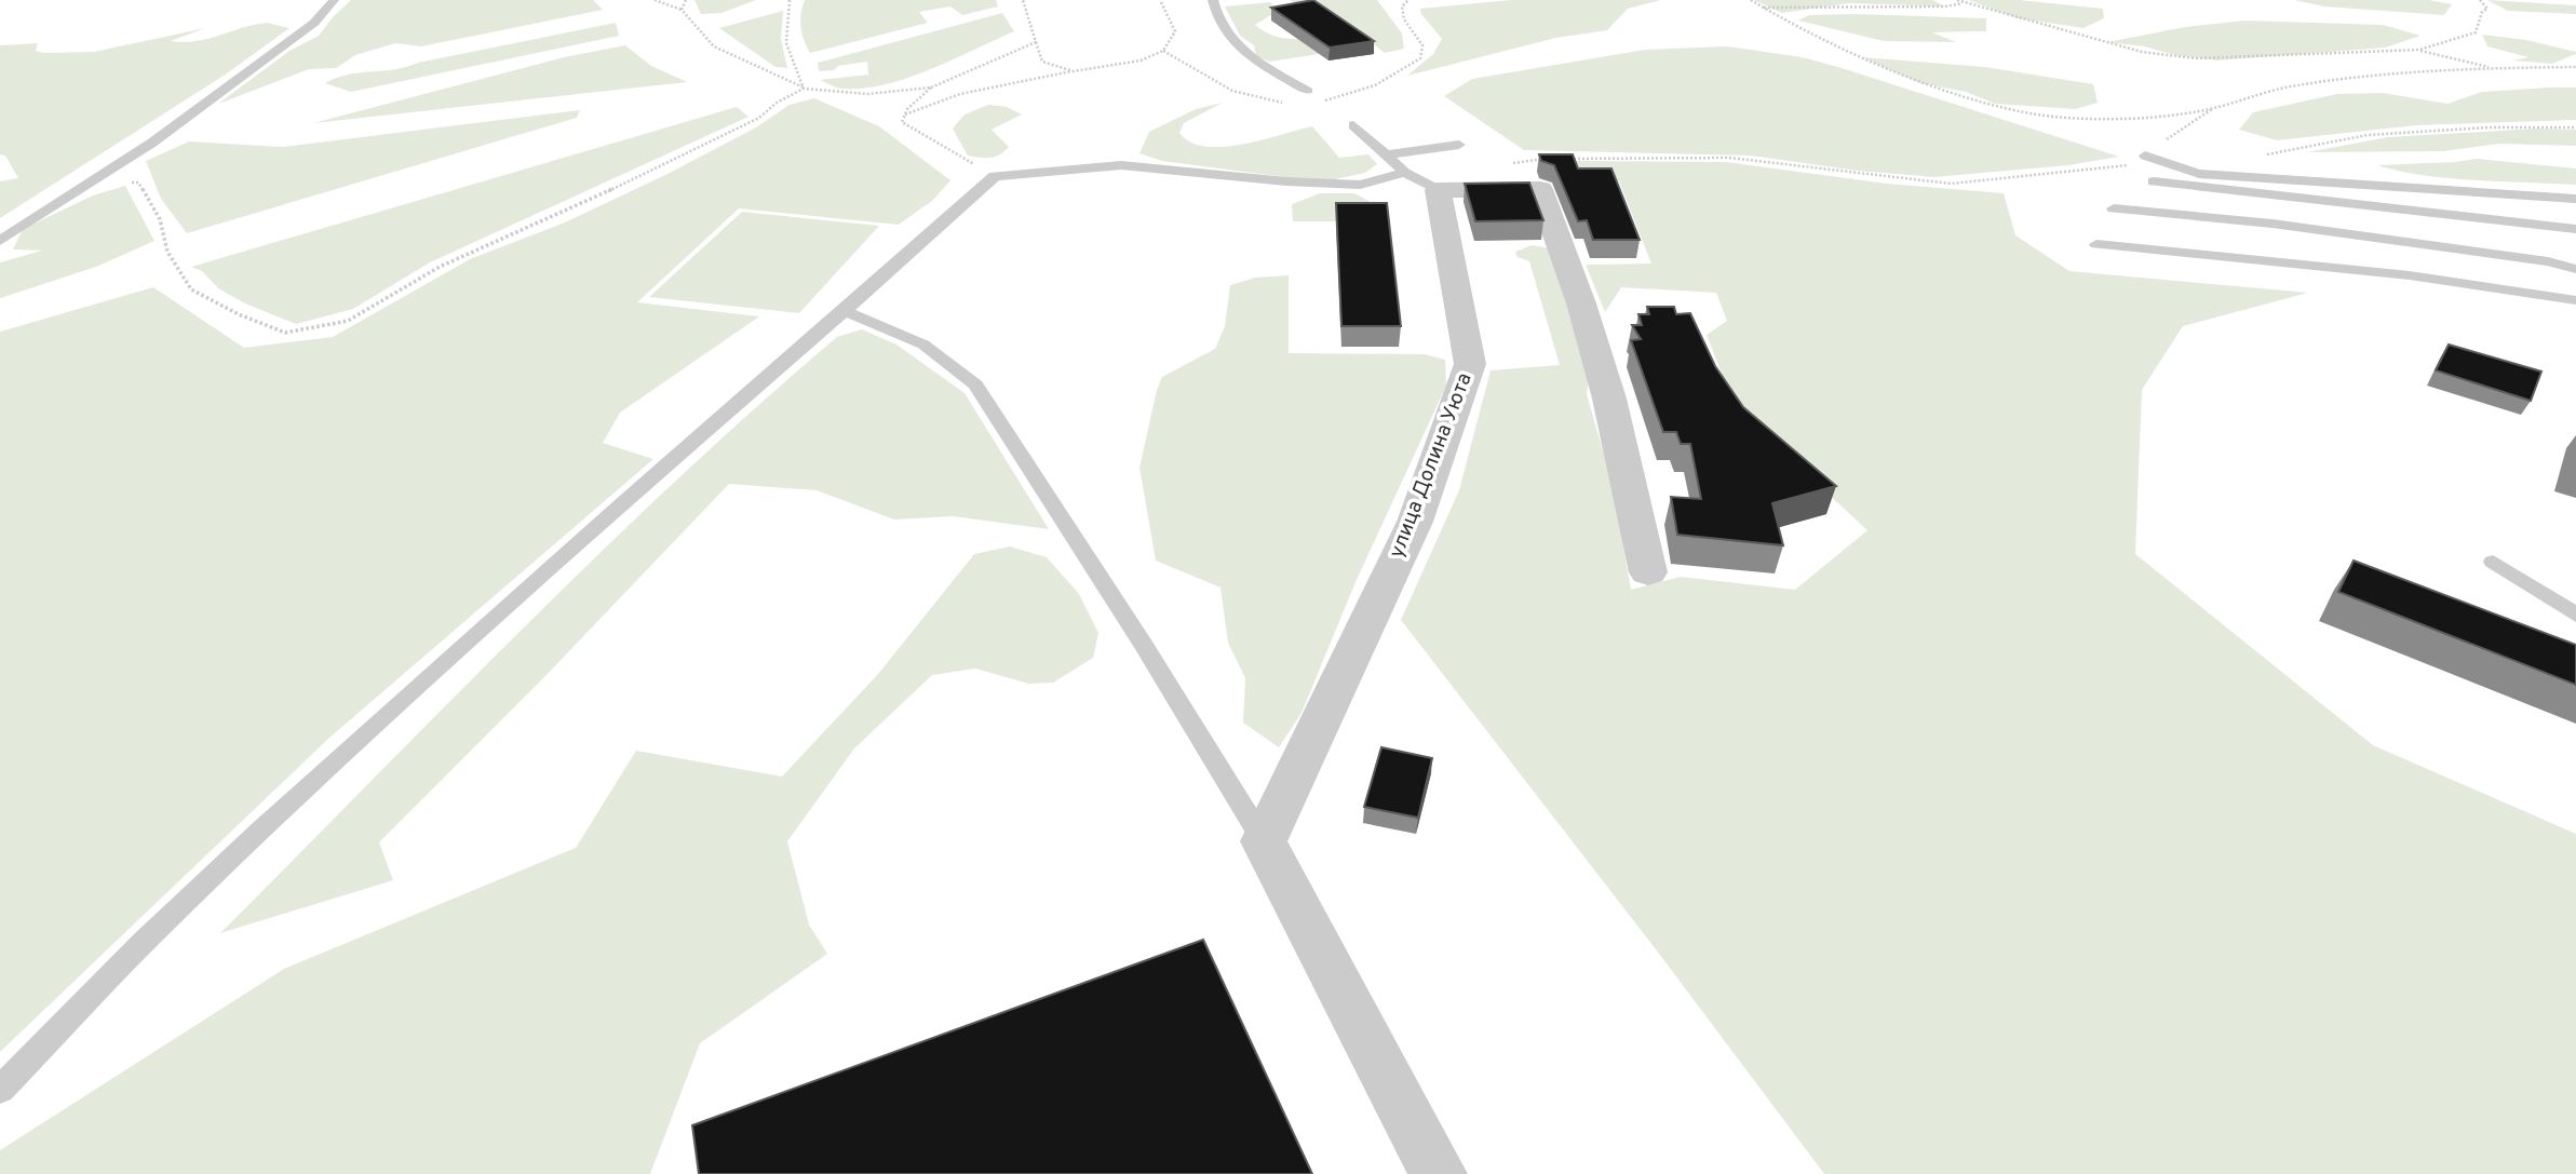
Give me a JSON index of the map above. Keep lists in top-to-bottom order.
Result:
{
  "streets": {
    "street": ["улица Долина Уюта"]
  }
}
